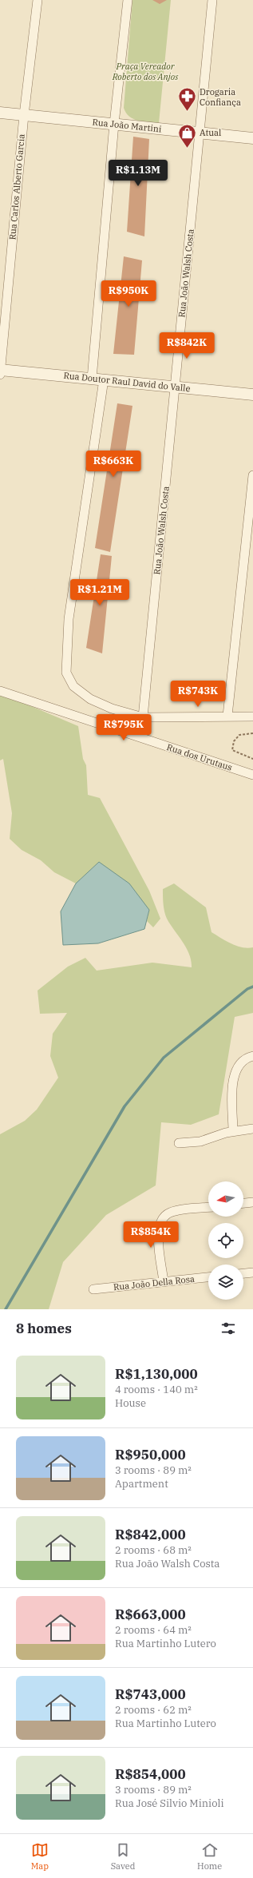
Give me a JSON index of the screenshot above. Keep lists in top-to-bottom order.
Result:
{
  "streets": {
    "street": [
      "Rua João Martini",
      "Rua Carlos Alberto Garcia",
      "Rua João Walsh Costa",
      "Rua Doutor Raul David do Valle",
      "Rua dos Urutaus",
      "Rua João Della Rosa"
    ]
  },
  "crossings": [
    ["Rua João Martini", "Rua Carlos Alberto Garcia"],
    ["Rua João Martini", "Rua João Walsh Costa"],
    ["Rua Carlos Alberto Garcia", "Rua Doutor Raul David do Valle"],
    ["Rua João Walsh Costa", "Rua Doutor Raul David do Valle"]
  ],
  "parks": ["Praça Vereador Roberto dos Anjos"],
  "places": {
    "pharmacy": ["Drogaria Confiança"],
    "shop": ["Atual"]
  },
  "north": "left",
  "page": {
    "price": [
      "R$1.13M",
      "R$950K",
      "R$842K",
      "R$663K",
      "R$1.21M",
      "R$743K",
      "R$795K",
      "R$854K"
    ],
    "heading": "8 homes",
    "list": [
      {
        "name": "R$1,130,000",
        "note": "4 rooms · 140 m² · House"
      },
      {
        "name": "R$950,000",
        "note": "3 rooms · 89 m² · Apartment"
      },
      {
        "name": "R$842,000",
        "note": "2 rooms · 68 m² · Rua João Walsh Costa"
      },
      {
        "name": "R$663,000",
        "note": "2 rooms · 64 m² · Rua Martinho Lutero"
      },
      {
        "name": "R$743,000",
        "note": "2 rooms · 62 m² · Rua Martinho Lutero"
      },
      {
        "name": "R$854,000",
        "note": "3 rooms · 89 m² · Rua José Silvio Minioli"
      }
    ],
    "tabs": ["Map", "Saved", "Home"]
  }
}
